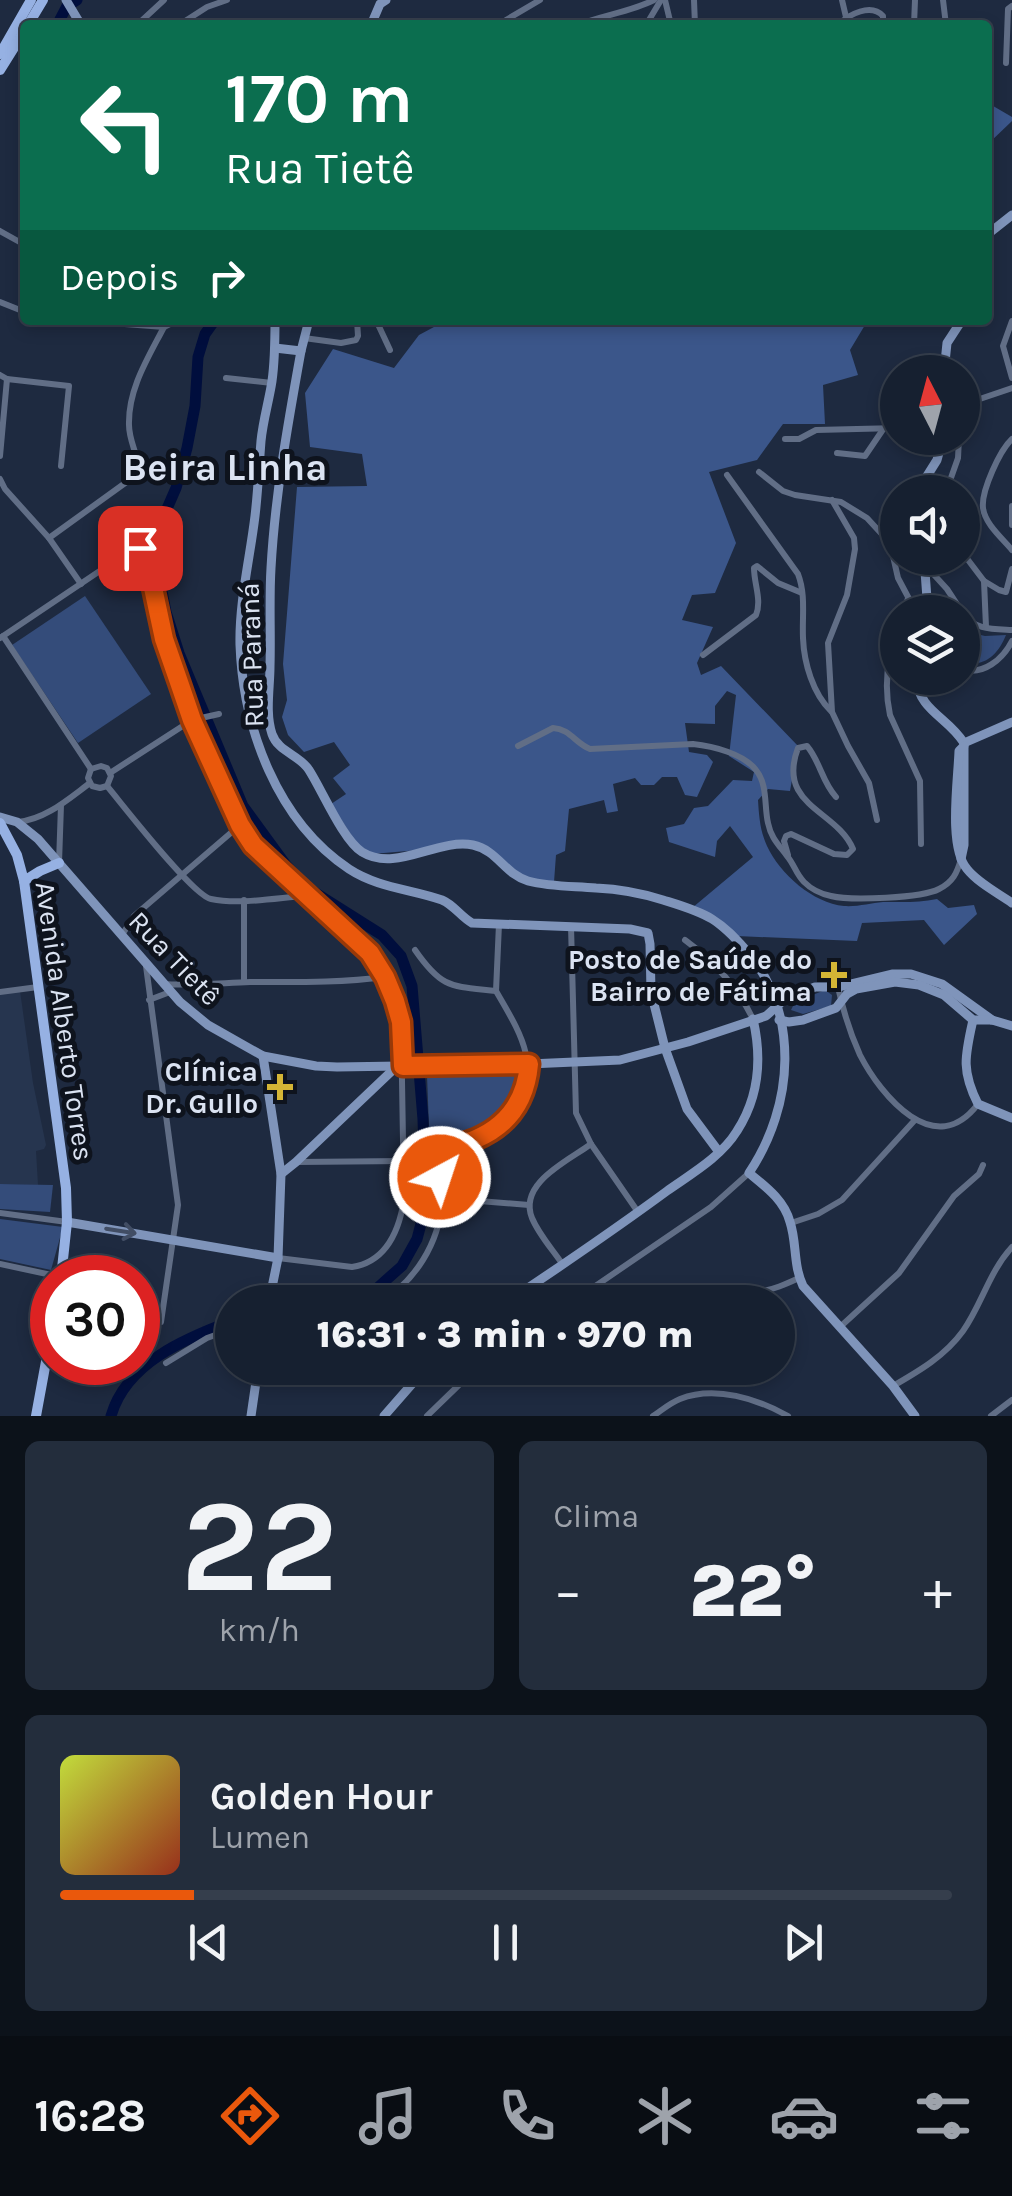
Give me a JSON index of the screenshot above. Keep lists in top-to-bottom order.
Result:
{
  "streets": {
    "main road": ["Avenida Alberto Torres"],
    "street": ["Rua Paraná", "Rua Tietê"]
  },
  "crossings": [
    ["Rua Tietê", "Avenida Alberto Torres"]
  ],
  "districts": ["Beira Linha"],
  "places": {
    "health": ["Posto de Saúde do Bairro de Fátima", "Clínica Dr. Gullo"]
  },
  "north": "top",
  "page": {
    "turn": ["170 m", "Rua Tietê"],
    "then": "Depois",
    "limit": "30",
    "trip": "16:31 · 3 min · 970 m",
    "tile": [
      ["22", "km/h"],
      "Clima"
    ],
    "heat": ["−", "22°", "+"],
    "song": ["Golden Hour", "Lumen"],
    "tabs": "16:28"
  }
}
